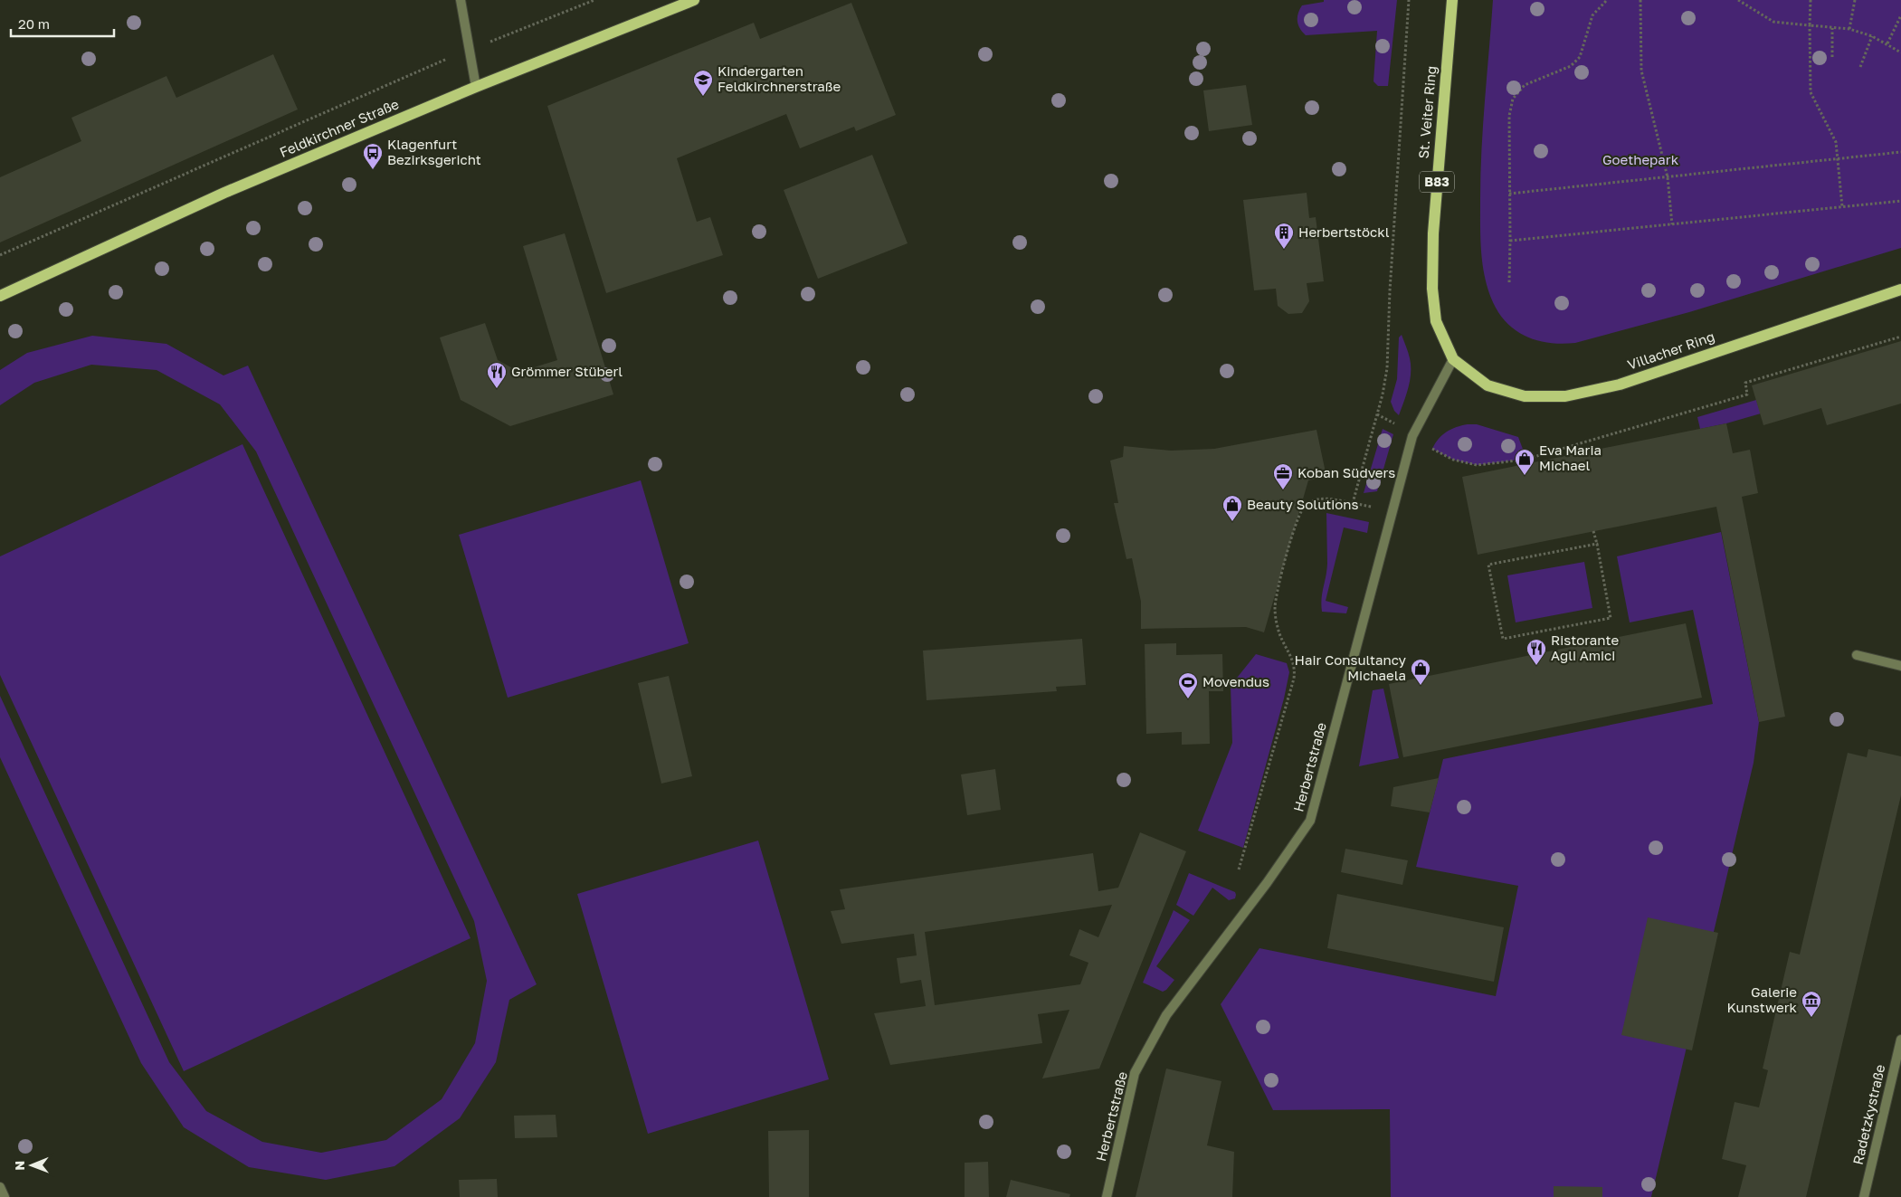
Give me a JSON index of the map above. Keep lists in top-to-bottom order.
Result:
{
  "streets": {
    "main road": [
      "St. Veiter Ring",
      "Feldkirchner Straße",
      "B83",
      "Villacher Ring"
    ],
    "street": ["Herbertstraße", "Radetzkystraße"]
  },
  "crossings": [
    ["St. Veiter Ring", "Villacher Ring"],
    ["St. Veiter Ring", "Herbertstraße"],
    ["Villacher Ring", "Herbertstraße"]
  ],
  "parks": ["Goethepark"],
  "places": {
    "school or university": ["Kindergarten Feldkirchnerstraße"],
    "bus stop": ["Klagenfurt Bezirksgericht"],
    "building": ["Herbertstöckl"],
    "restaurant": ["Grömmer Stüberl", "Ristorante Agli Amici"],
    "shop": ["Eva Maria Michael", "Beauty Solutions", "Hair Consultancy Michaela"],
    "office": ["Koban Südvers"],
    "sports": ["Movendus"],
    "museum": ["Galerie Kunstwerk"]
  },
  "scale_bar": "20 m",
  "north": "left"
}
